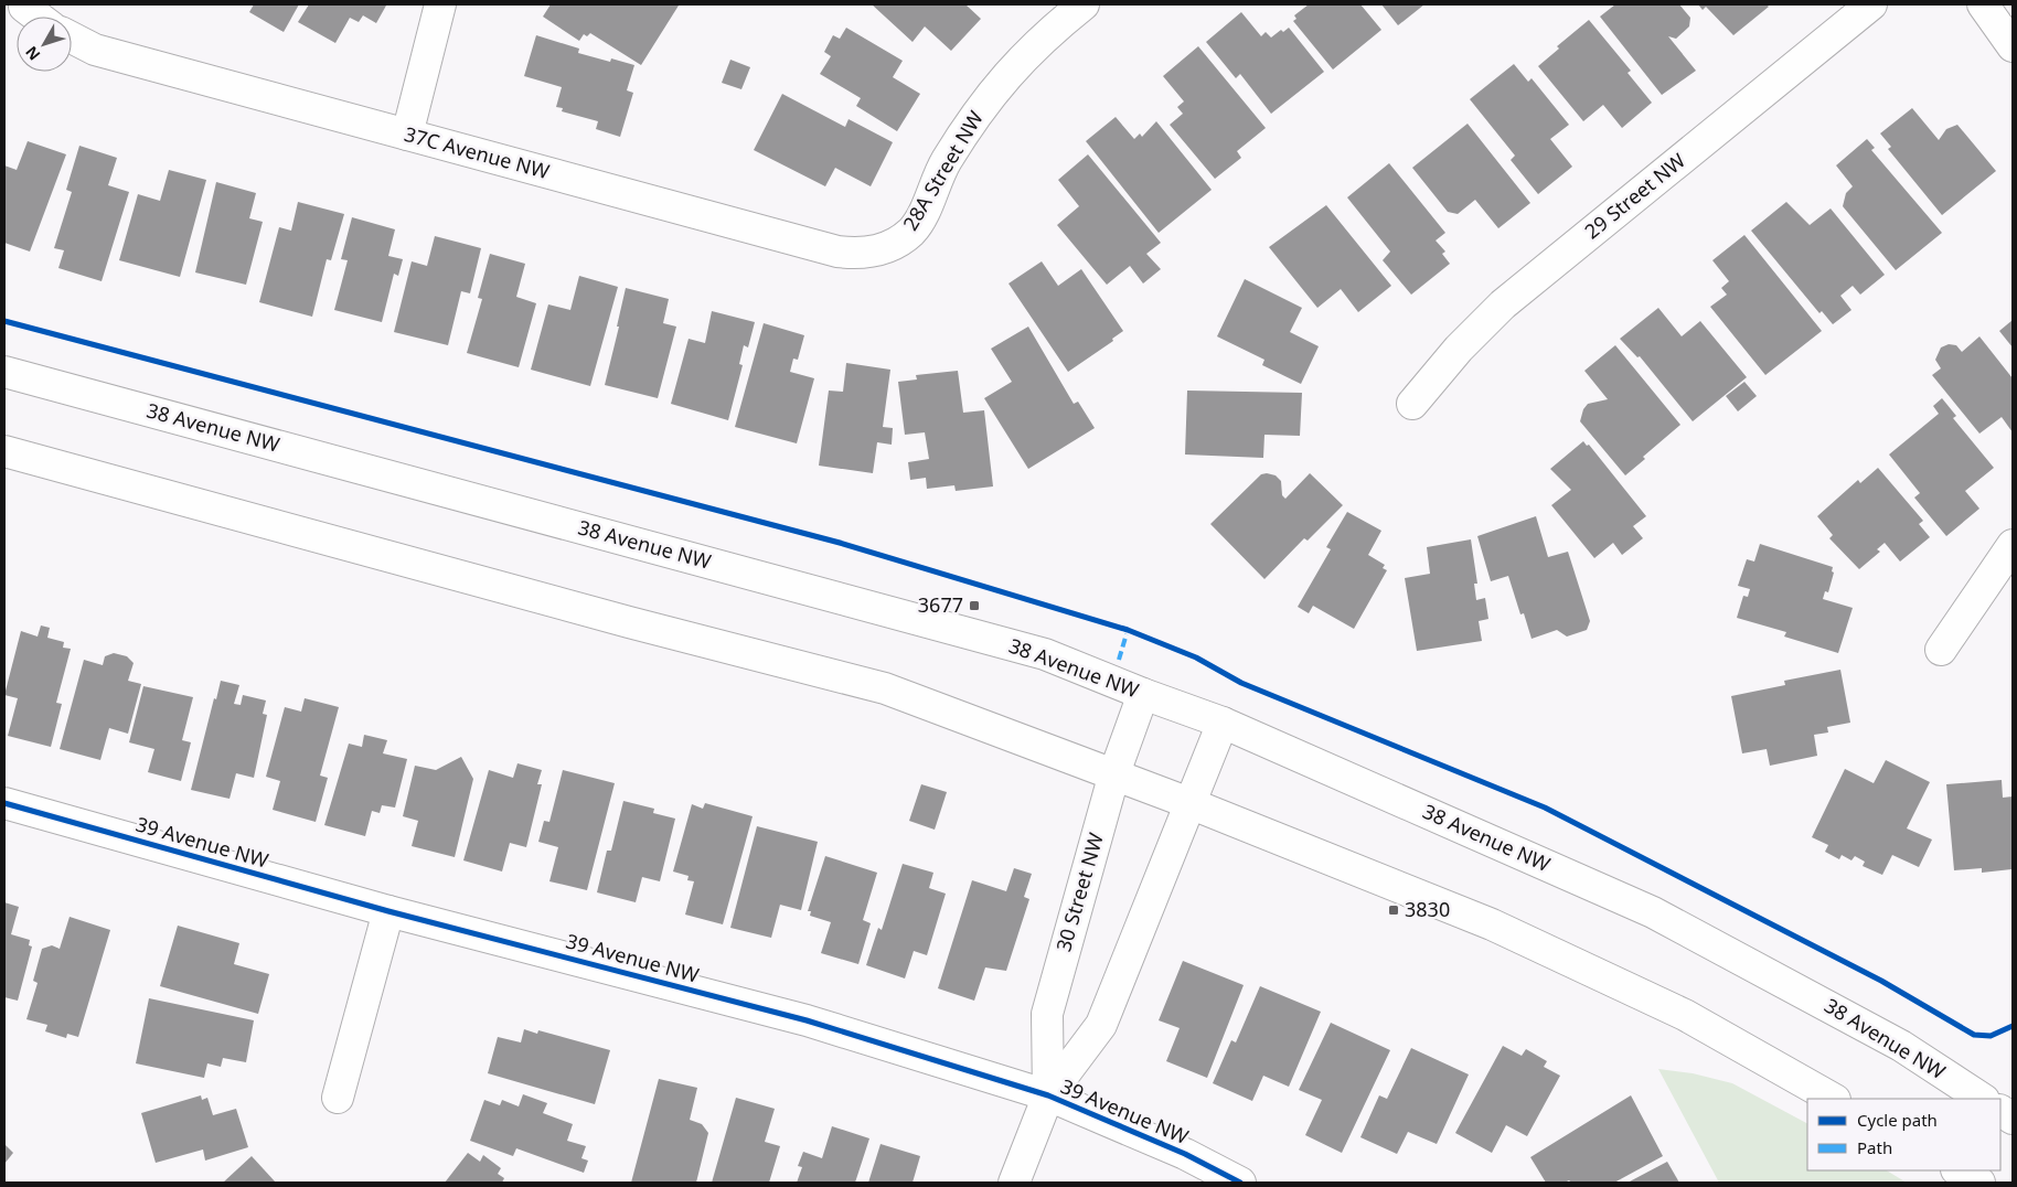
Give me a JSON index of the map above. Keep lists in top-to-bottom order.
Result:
{
  "streets": {
    "street": [
      "37C Avenue NW",
      "28A Street NW",
      "29 Street NW",
      "38 Avenue NW",
      "39 Avenue NW",
      "30 Street NW"
    ]
  },
  "crossings": [
    ["37C Avenue NW", "28A Street NW"],
    ["38 Avenue NW", "30 Street NW"],
    ["39 Avenue NW", "30 Street NW"]
  ],
  "places": {
    "transit": ["3677", "3830"]
  },
  "legend": ["Cycle path", "Path"],
  "north": "bottom left"
}
